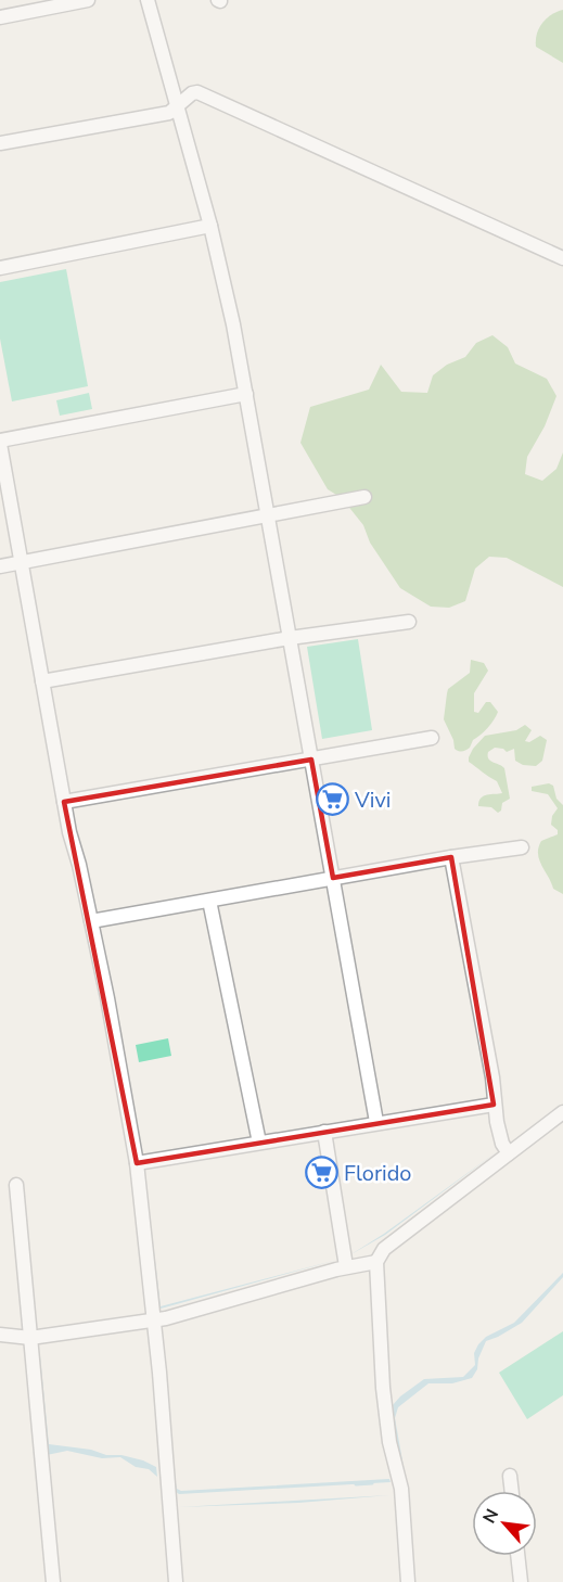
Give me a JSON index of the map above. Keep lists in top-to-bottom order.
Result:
{
  "places": {
    "supermarket": ["Vivi", "Florido"]
  },
  "north": "top left"
}
